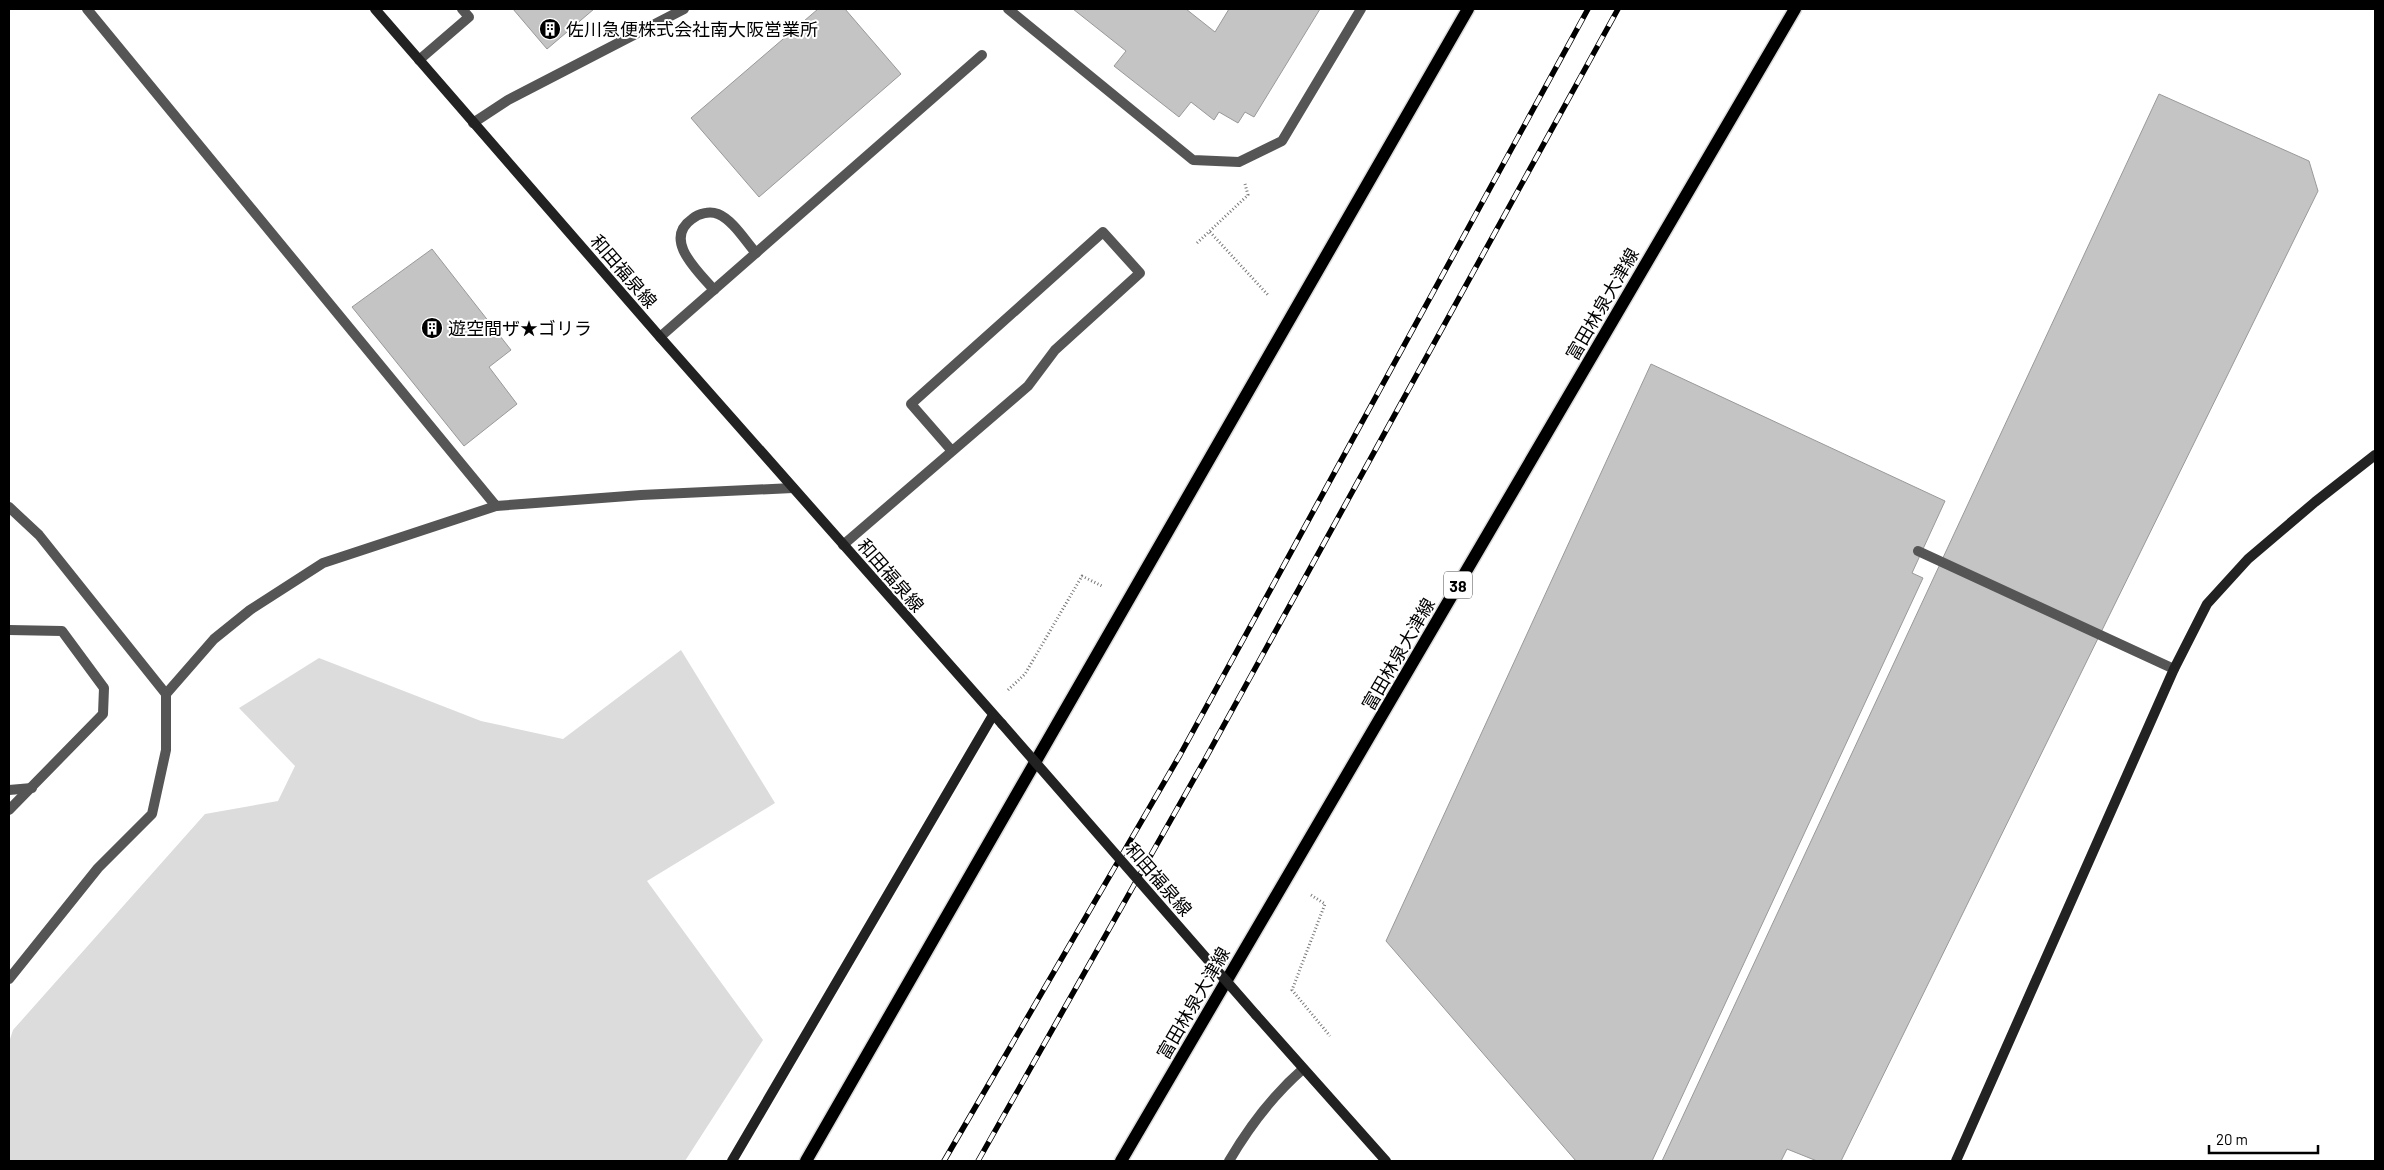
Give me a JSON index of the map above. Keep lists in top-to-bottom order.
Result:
{
  "streets": {
    "main road": ["和田福泉線", "富田林泉大津線", "38"]
  },
  "places": {
    "building": ["佐川急便株式会社南大阪営業所", "遊空間ザ★ゴリラ"]
  },
  "scale_bar": "20 m"
}
